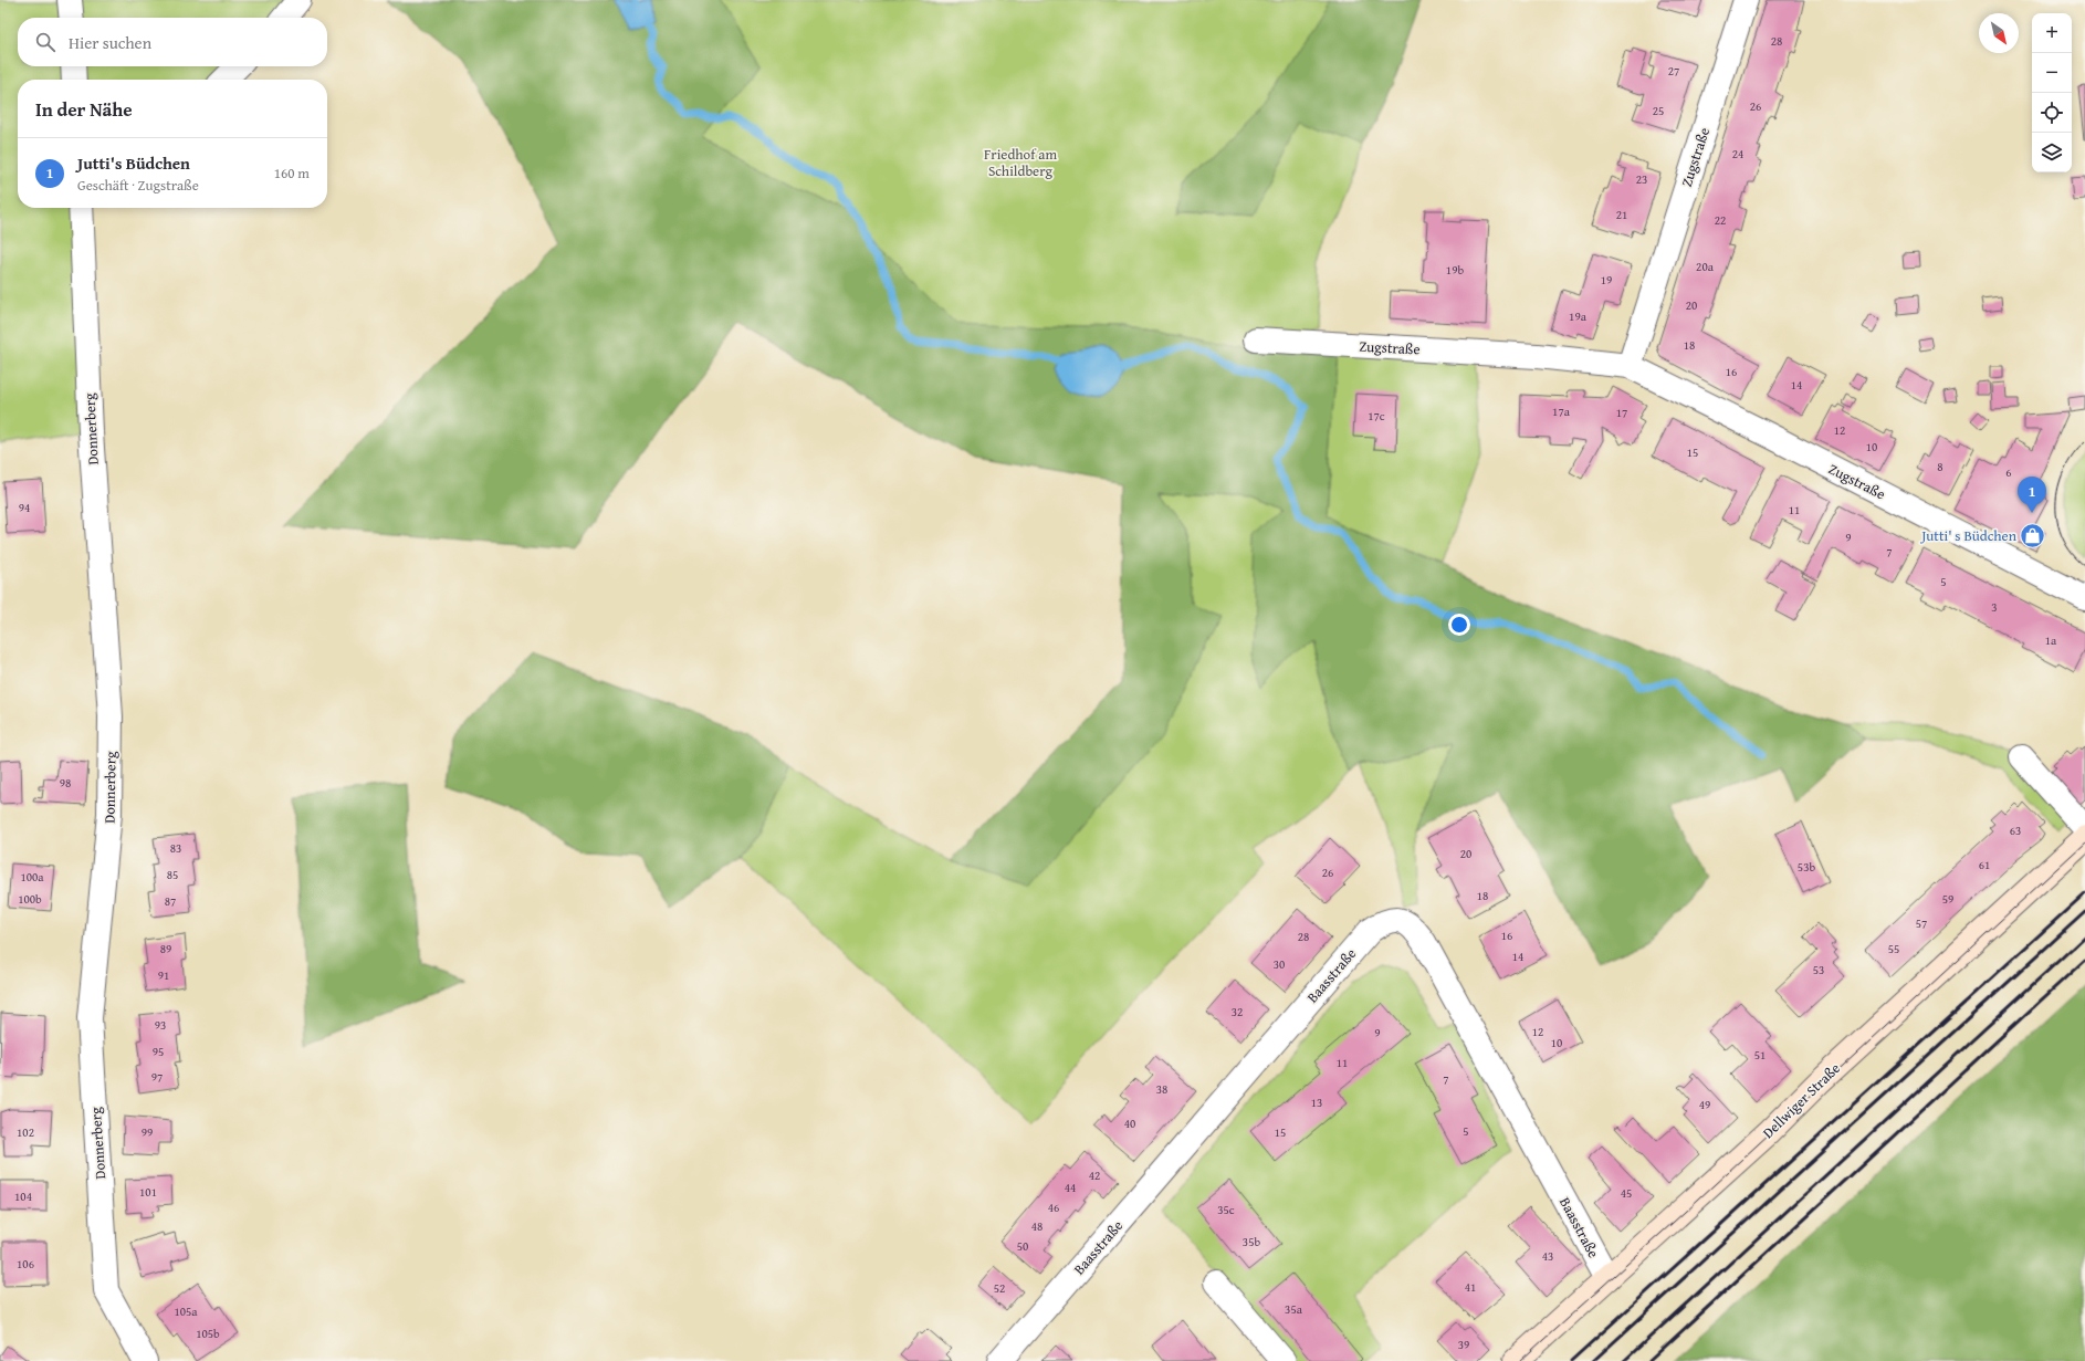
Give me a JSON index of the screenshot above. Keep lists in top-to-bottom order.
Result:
{
  "streets": {
    "main road": ["Dellwiger Straße"],
    "street": ["Zugstraße", "Donnerberg", "Baasstraße"]
  },
  "crossings": [
    ["Baasstraße", "Dellwiger Straße"]
  ],
  "parks": ["Friedhof am Schildberg"],
  "places": {
    "shop": ["Jutti' s Büdchen"]
  },
  "house_numbers": [
    "28",
    "27",
    "26",
    "25",
    "24",
    "23",
    "21",
    "22",
    "20a",
    "19b",
    "19",
    "20",
    "19a",
    "18",
    "16",
    "14",
    "17a",
    "17",
    "17c",
    "12",
    "10",
    "15",
    "8",
    "6",
    "94",
    "11",
    "9",
    "7",
    "5",
    "3",
    "1a",
    "98",
    "63",
    "83",
    "20",
    "61",
    "53b",
    "26",
    "85",
    "100a",
    "18",
    "100b",
    "59",
    "87",
    "57",
    "16",
    "28",
    "89",
    "55",
    "14",
    "30",
    "53",
    "91",
    "32",
    "93",
    "12",
    "9",
    "10",
    "95",
    "51",
    "11",
    "97",
    "7",
    "38",
    "13",
    "49",
    "40",
    "5",
    "102",
    "99",
    "15",
    "42",
    "44",
    "101",
    "45",
    "104",
    "46",
    "35c",
    "48",
    "35b",
    "50",
    "43",
    "106",
    "41",
    "52",
    "35a",
    "105a",
    "105b",
    "39"
  ],
  "north": "bottom right",
  "page": {
    "map_buttons": ["+", "−"],
    "search": "Hier suchen",
    "heading": "In der Nähe",
    "list": [
      {
        "mark": "1",
        "name": "Jutti's Büdchen",
        "note": "Geschäft · Zugstraße",
        "value": "160 m"
      }
    ],
    "pins": "1"
  }
}
